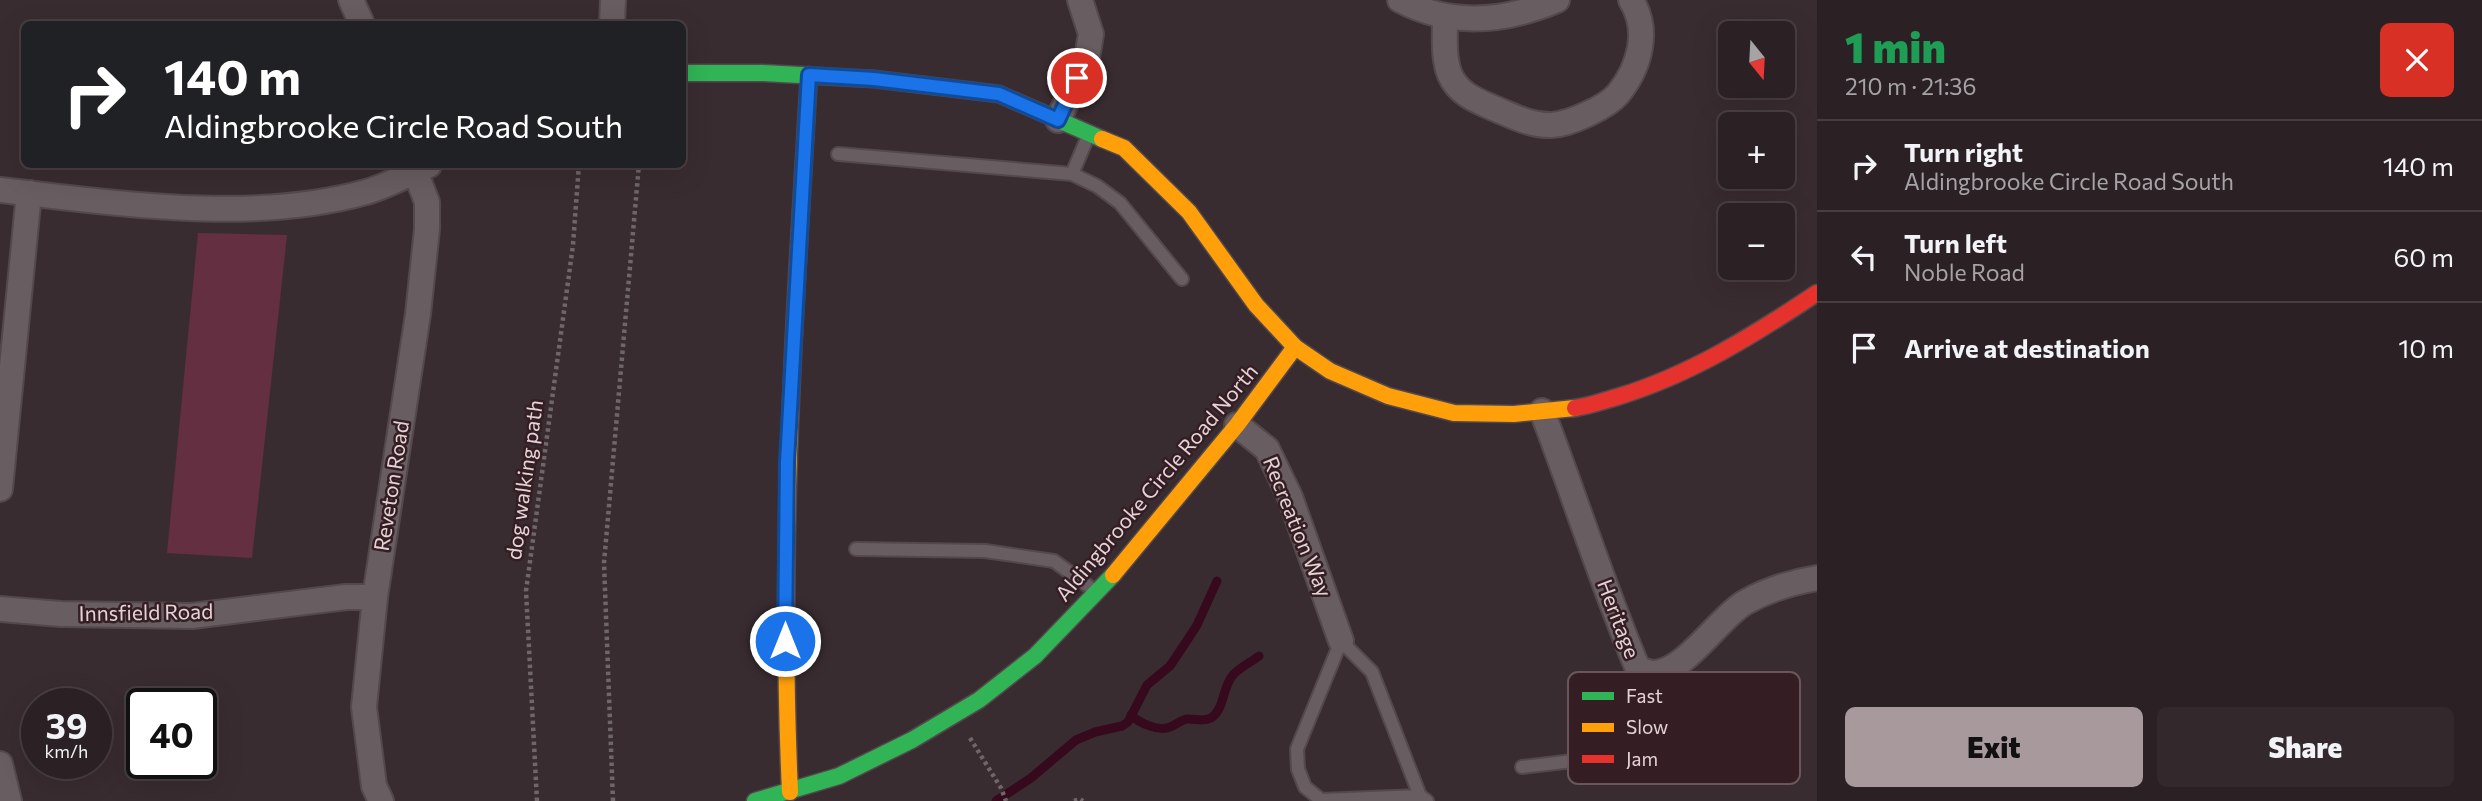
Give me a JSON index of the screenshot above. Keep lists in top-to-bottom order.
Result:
{
  "streets": {
    "street": [
      "Aldingbrooke Circle Road North",
      "Reveton Road",
      "Recreation Way",
      "Innsfield Road",
      "Heritage"
    ],
    "path": ["dog walking path"]
  },
  "crossings": [
    ["Aldingbrooke Circle Road North", "Recreation Way"],
    ["Reveton Road", "Innsfield Road"]
  ],
  "legend": ["Fast", "Slow", "Jam"],
  "north": "bottom",
  "page": {
    "heading": ["1 min", "210 m · 21:36"],
    "map_buttons": ["+", "−"],
    "turn": ["140 m", "Aldingbrooke Circle Road South"],
    "list": [
      {
        "name": "Turn right",
        "note": "Aldingbrooke Circle Road South",
        "value": "140 m"
      },
      {
        "name": "Turn left",
        "note": "Noble Road",
        "value": "60 m"
      },
      {
        "name": "Arrive at destination",
        "value": "10 m"
      }
    ],
    "speed": "39 km/h",
    "limit": "40",
    "buttons": ["Exit", "Share"]
  }
}
